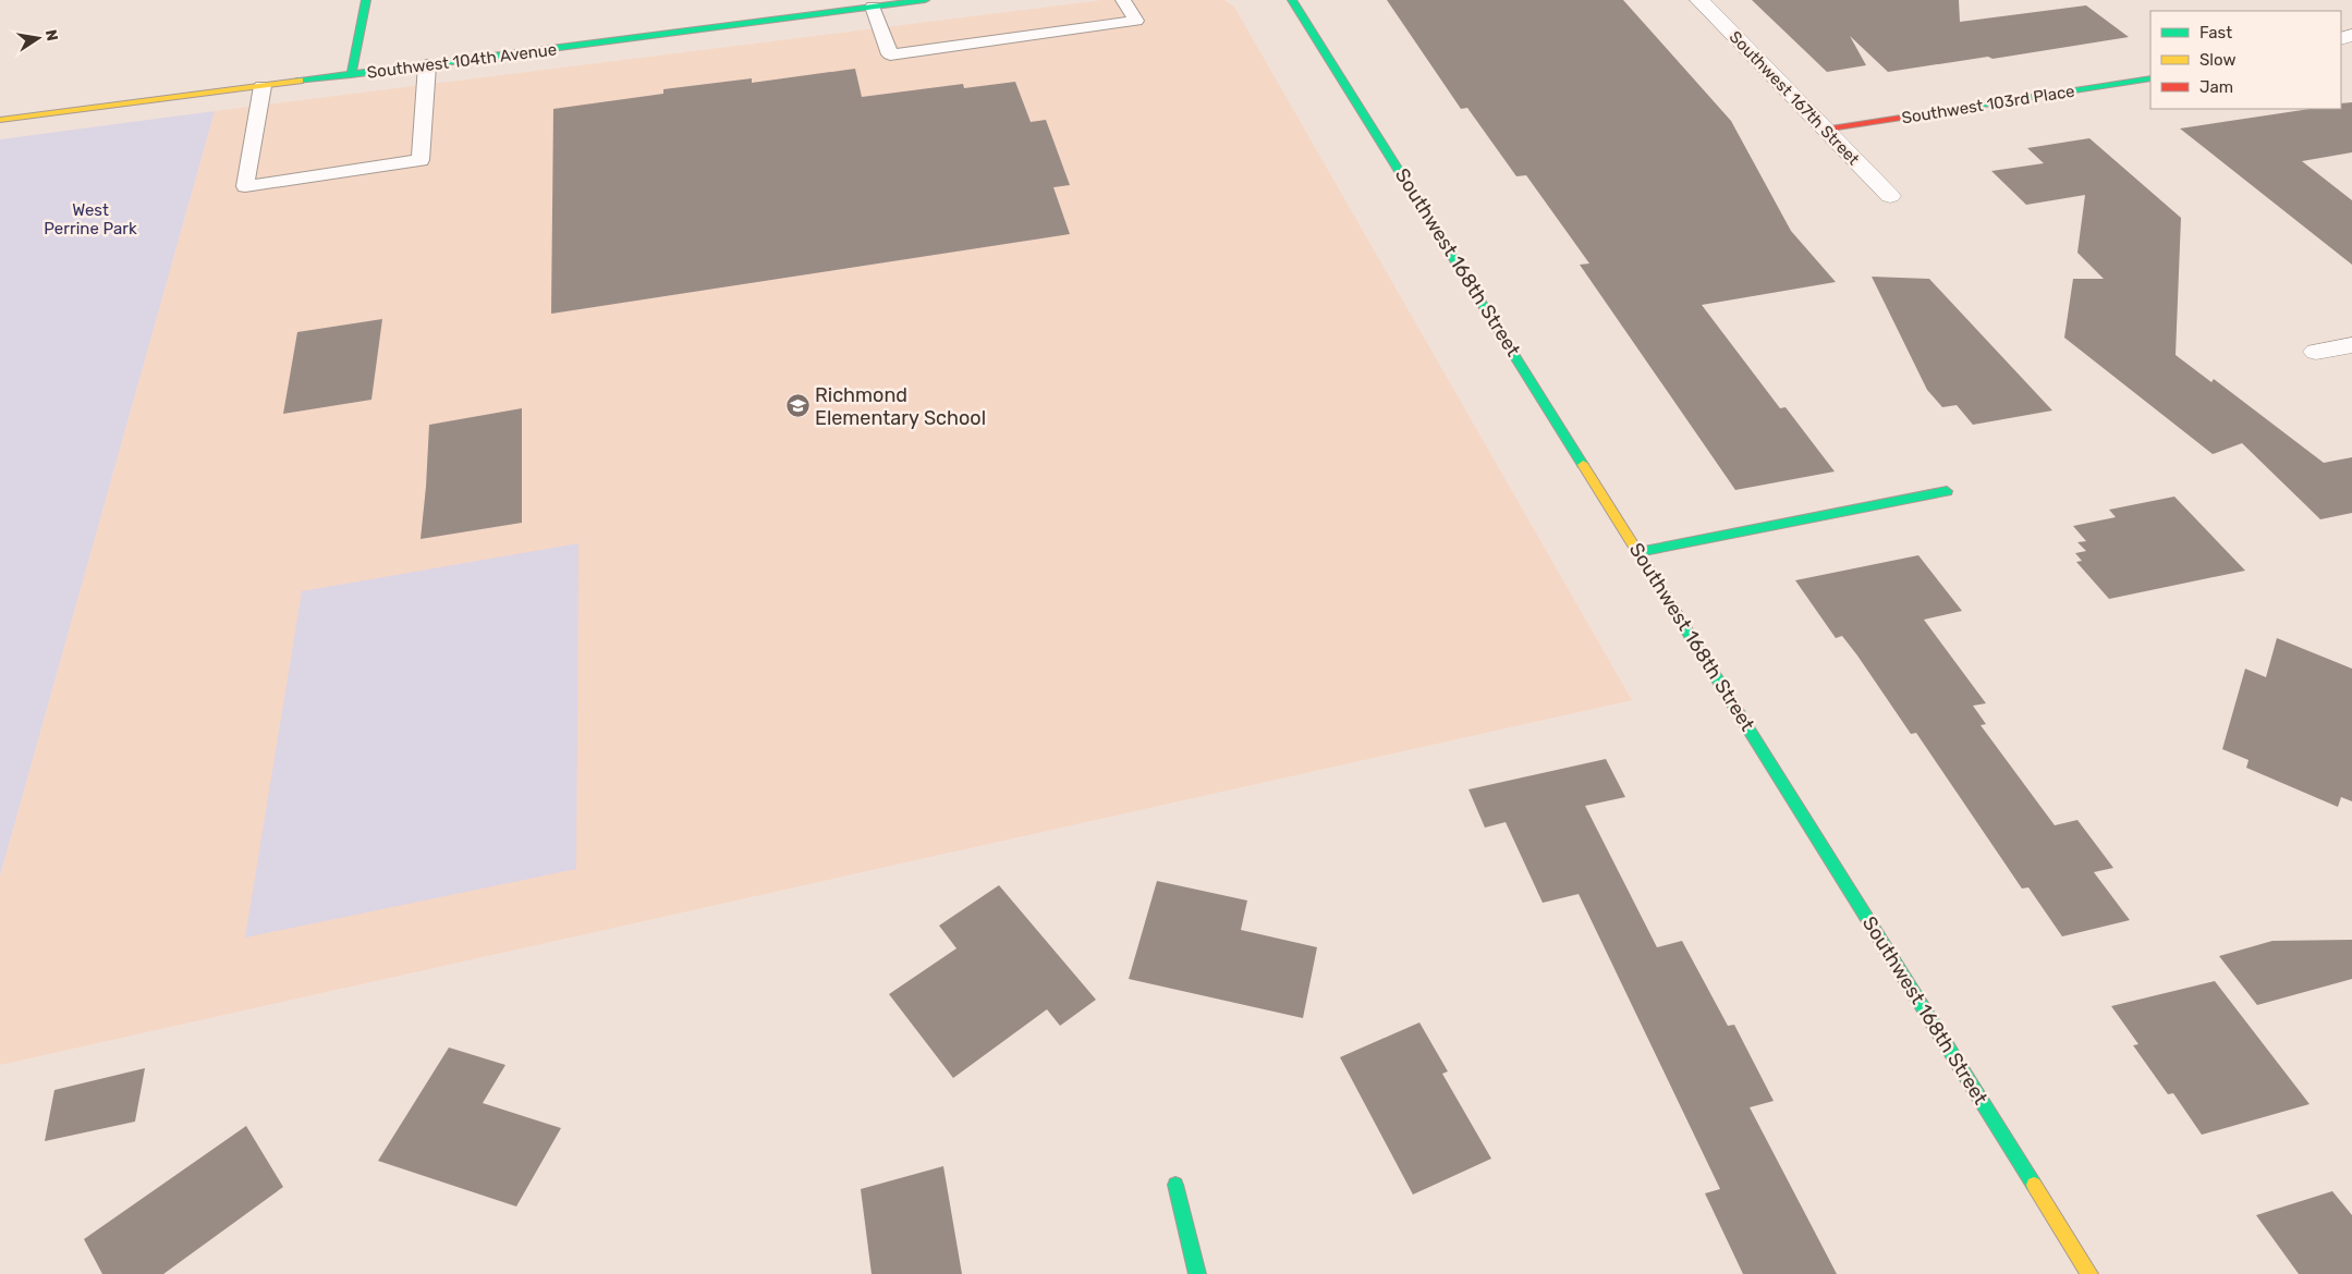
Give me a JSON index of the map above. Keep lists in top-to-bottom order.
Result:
{
  "streets": {
    "street": [
      "Southwest 104th Avenue",
      "Southwest 167th Street",
      "Southwest 103rd Place",
      "Southwest 168th Street"
    ]
  },
  "crossings": [
    ["Southwest 167th Street", "Southwest 103rd Place"]
  ],
  "parks": ["West Perrine Park"],
  "places": {
    "school or university": ["Richmond Elementary School"]
  },
  "legend": ["Fast", "Slow", "Jam"],
  "north": "right"
}
